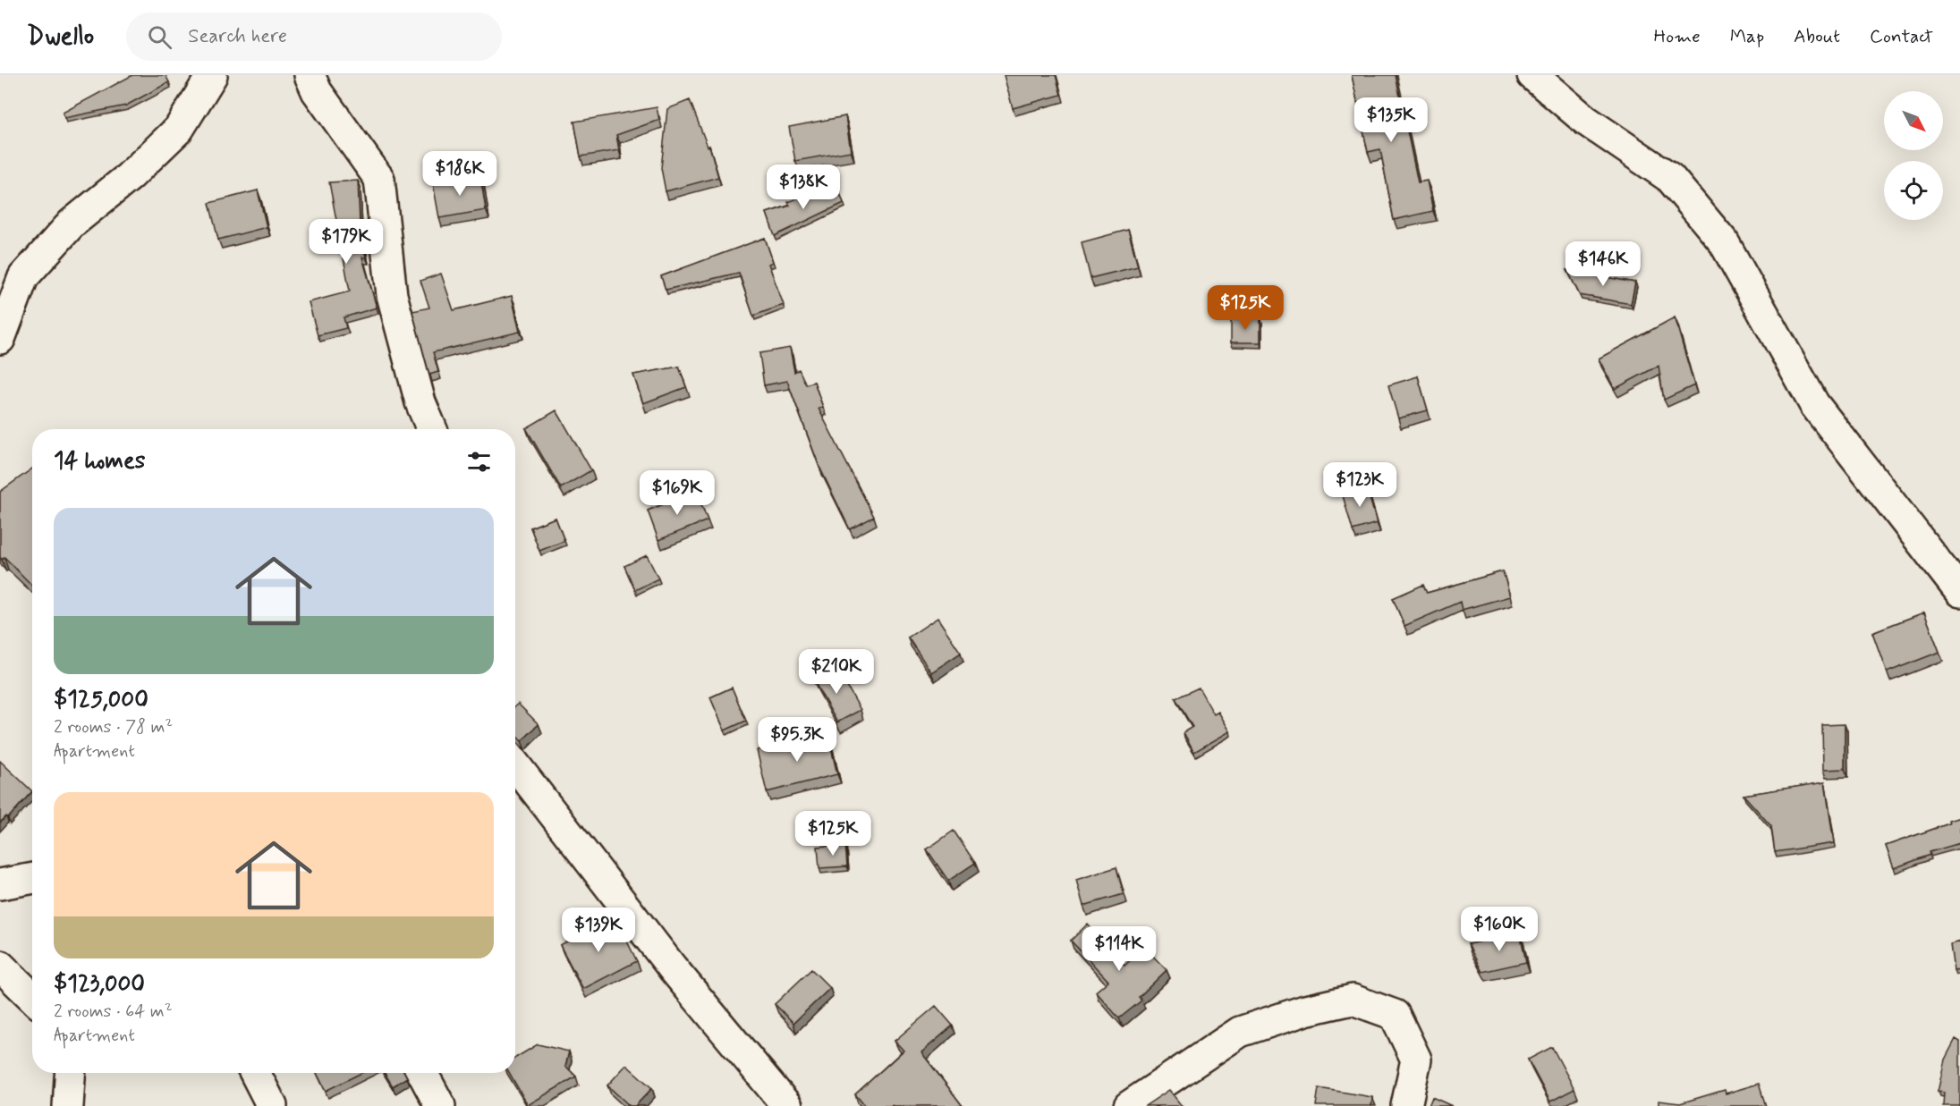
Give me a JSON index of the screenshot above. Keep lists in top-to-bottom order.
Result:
{
  "north": "bottom right",
  "page": {
    "header": "Dwello",
    "search": "Search here",
    "nav": [
      "Home",
      "Map",
      "About",
      "Contact"
    ],
    "price": [
      "$135K",
      "$186K",
      "$138K",
      "$179K",
      "$146K",
      "$125K",
      "$123K",
      "$169K",
      "$210K",
      "$95.3K",
      "$125K",
      "$160K",
      "$139K",
      "$114K"
    ],
    "heading": "14 homes",
    "list": [
      {
        "name": "$125,000",
        "note": "2 rooms · 78 m² · Apartment"
      },
      {
        "name": "$123,000",
        "note": "2 rooms · 64 m² · Apartment"
      }
    ]
  }
}
